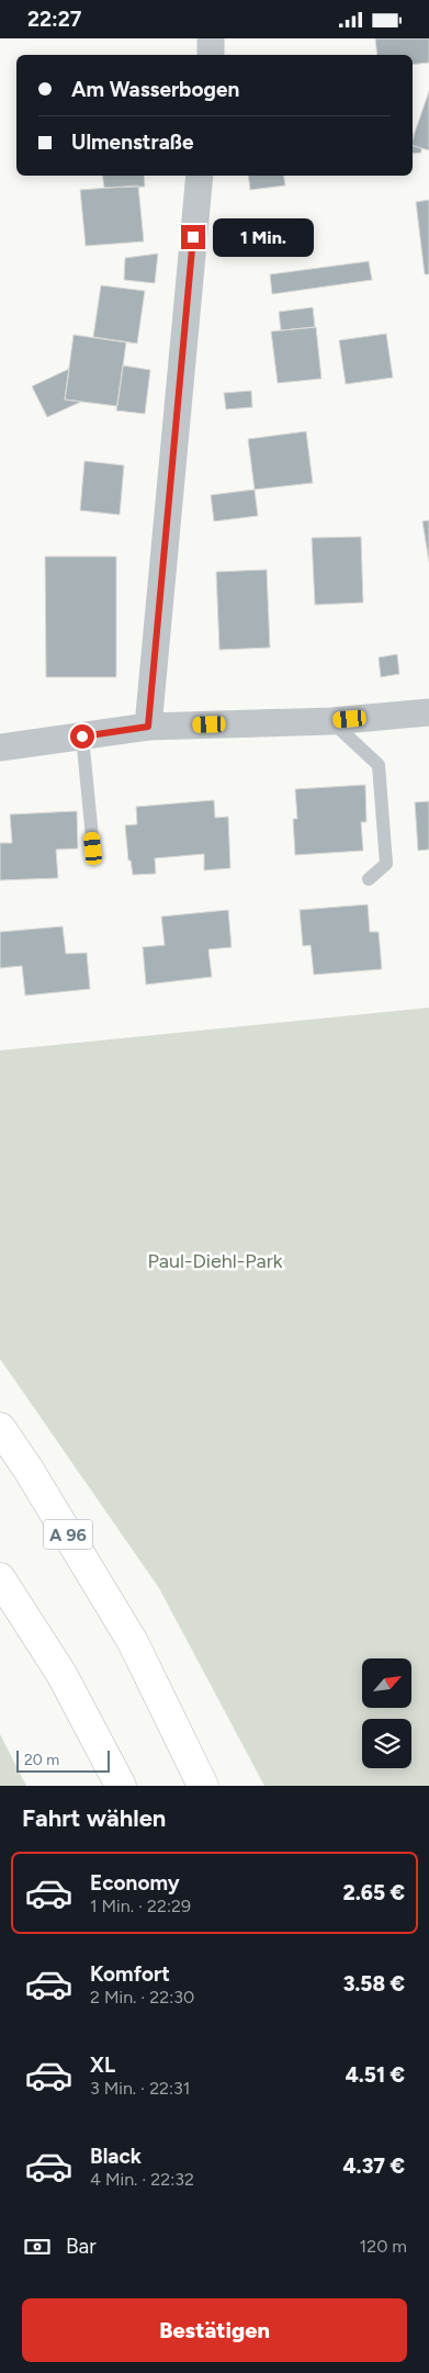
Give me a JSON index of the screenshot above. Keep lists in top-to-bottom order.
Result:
{
  "streets": {
    "highway": ["A 96"]
  },
  "parks": ["Paul-Diehl-Park"],
  "scale_bar": "20 m",
  "north": "top right",
  "page": {
    "status": "22:27",
    "banner": ["Am Wasserbogen", "Ulmenstraße"],
    "bubble": "1 Min.",
    "scale": "20 m",
    "heading": "Fahrt wählen",
    "list": [
      {
        "name": "Economy",
        "note": "1 Min. · 22:29",
        "value": "2.65 €"
      },
      {
        "name": "Komfort",
        "note": "2 Min. · 22:30",
        "value": "3.58 €"
      },
      {
        "name": "XL",
        "note": "3 Min. · 22:31",
        "value": "4.51 €"
      },
      {
        "name": "Black",
        "note": "4 Min. · 22:32",
        "value": "4.37 €"
      }
    ],
    "pay": ["Bar", "120 m"],
    "buttons": "Bestätigen"
  }
}
